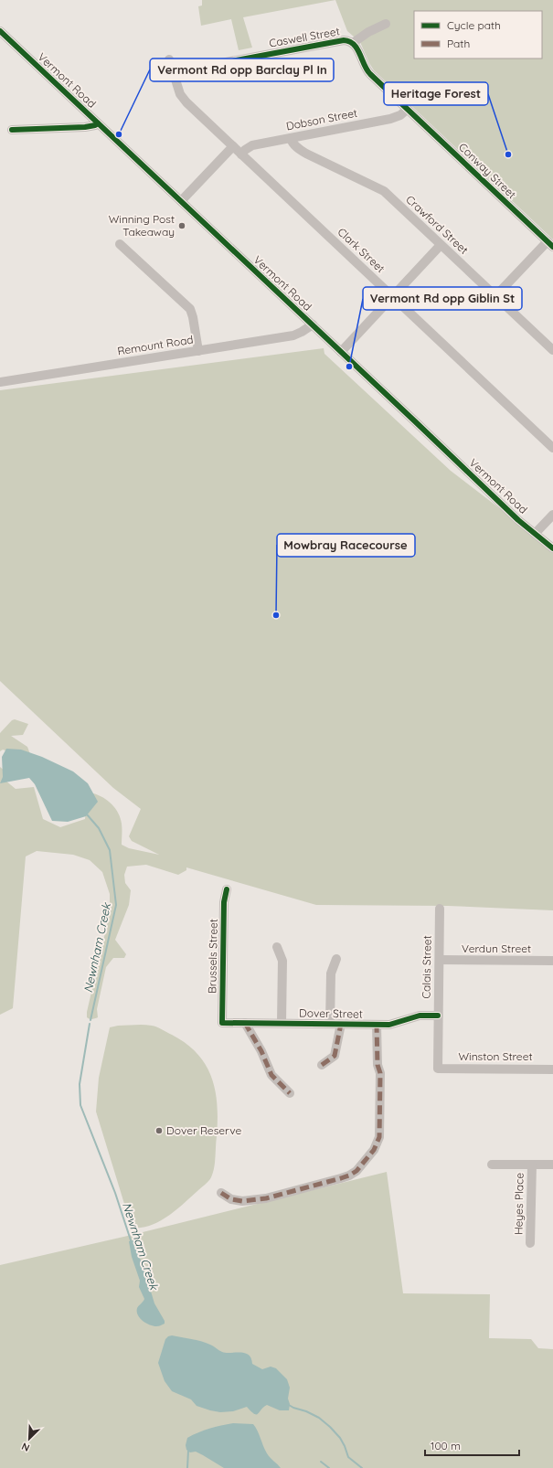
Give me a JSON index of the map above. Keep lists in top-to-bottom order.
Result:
{
  "streets": {
    "street": [
      "Caswell Street",
      "Vermont Road",
      "Dobson Street",
      "Conway Street",
      "Crawford Street",
      "Clark Street",
      "Remount Road",
      "Verdun Street",
      "Brussels Street",
      "Calais Street",
      "Dover Street",
      "Winston Street",
      "Heyes Place"
    ]
  },
  "crossings": [
    ["Caswell Street", "Dobson Street"],
    ["Caswell Street", "Conway Street"],
    ["Caswell Street", "Clark Street"],
    ["Vermont Road", "Remount Road"],
    ["Dobson Street", "Conway Street"],
    ["Dobson Street", "Crawford Street"],
    ["Dobson Street", "Clark Street"],
    ["Verdun Street", "Calais Street"],
    ["Brussels Street", "Dover Street"],
    ["Calais Street", "Dover Street"],
    ["Calais Street", "Winston Street"]
  ],
  "water": ["Newnham Creek"],
  "places": [
    "Vermont Rd opp Barclay Pl In",
    "Heritage Forest",
    "Winning Post Takeaway",
    "Vermont Rd opp Giblin St",
    "Mowbray Racecourse",
    "Dover Reserve"
  ],
  "legend": ["Cycle path", "Path"],
  "scale_bar": "100 m",
  "north": "bottom left"
}
